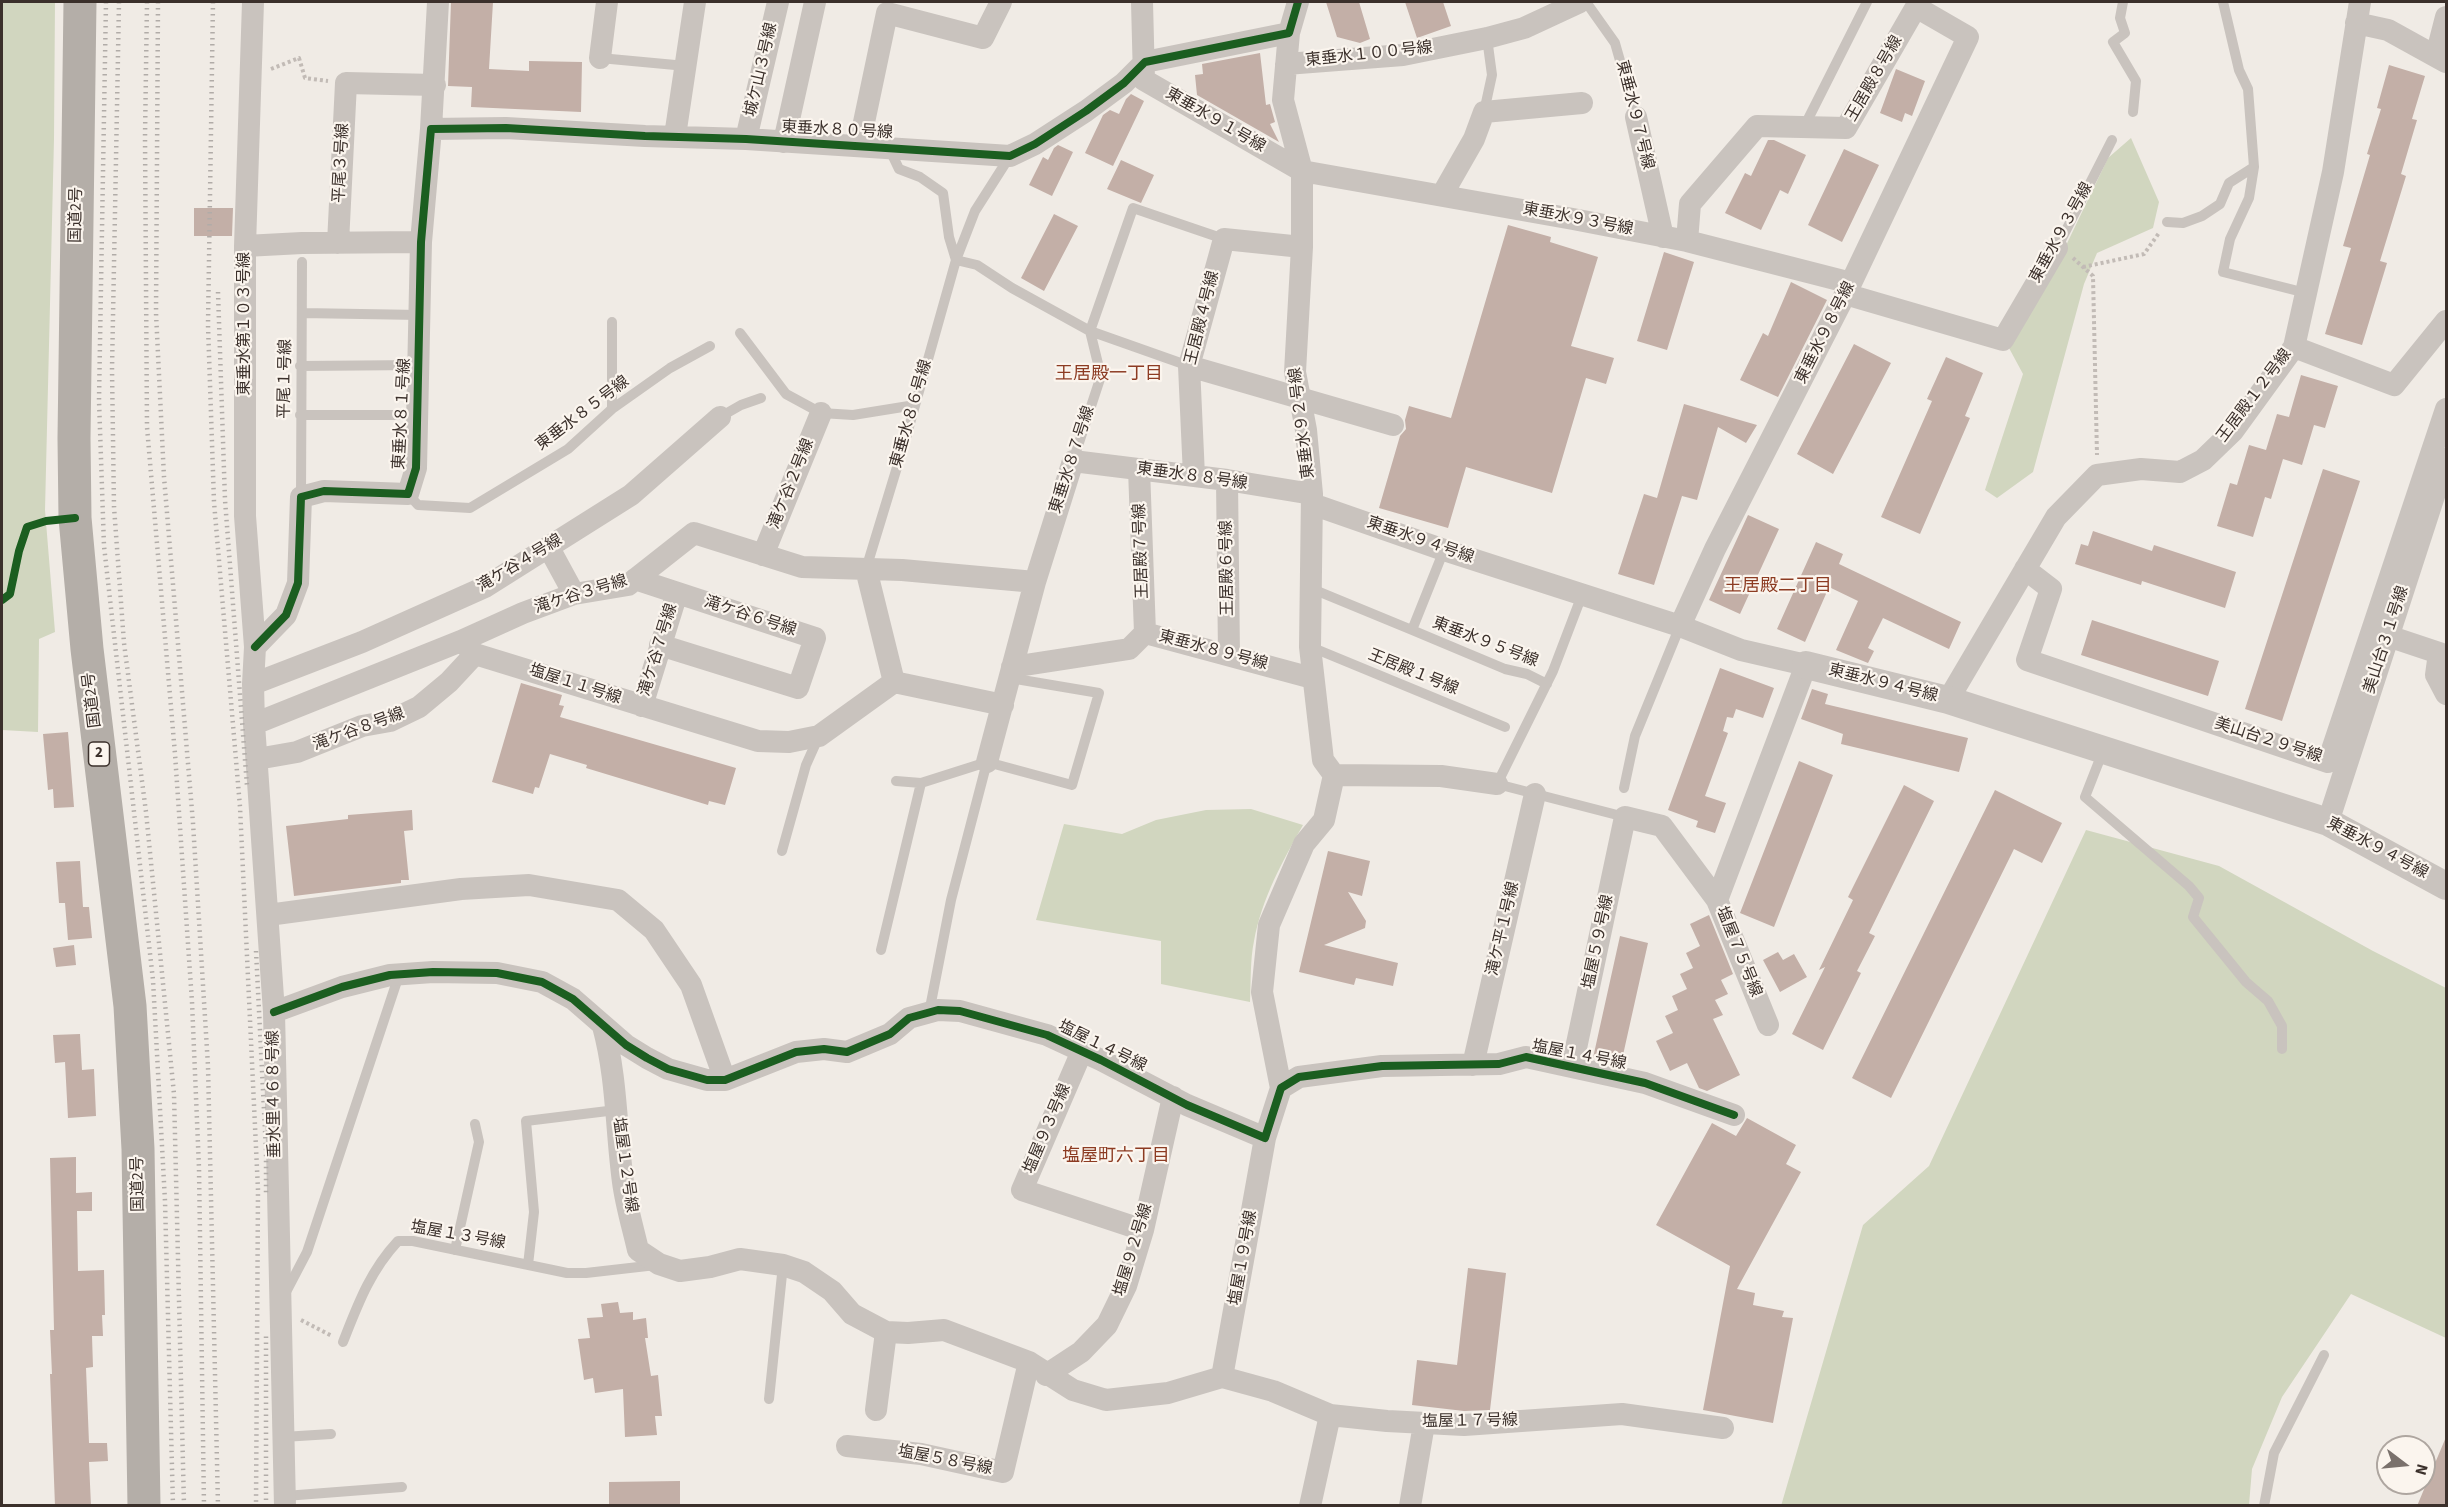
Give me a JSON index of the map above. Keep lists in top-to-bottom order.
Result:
{
  "streets": {
    "highway": ["国道2号", "2"],
    "street": [
      "東垂水１００号線",
      "城ケ山３号線",
      "王居殿８号線",
      "東垂水９７号線",
      "東垂水９１号線",
      "東垂水８０号線",
      "平尾３号線",
      "東垂水９３号線",
      "王居殿４号線",
      "東垂水第１０３号線",
      "東垂水９８号線",
      "王居殿１２号線",
      "東垂水８１号線",
      "東垂水９２号線",
      "東垂水８７号線",
      "東垂水８８号線",
      "滝ケ谷２号線",
      "東垂水９４号線",
      "王居殿７号線",
      "滝ケ谷４号線",
      "王居殿６号線",
      "滝ケ谷３号線",
      "滝ケ谷６号線",
      "美山台３１号線",
      "滝ケ谷７号線",
      "東垂水８９号線",
      "塩屋１１号線",
      "滝ケ谷８号線",
      "美山台２９号線",
      "滝ケ平１号線",
      "塩屋５９号線",
      "塩屋７５号線",
      "塩屋１４号線",
      "垂水里４６８号線",
      "塩屋９３号線",
      "塩屋１２号線",
      "塩屋９２号線",
      "塩屋１９号線",
      "塩屋１７号線",
      "塩屋５８号線"
    ],
    "lane": [
      "平尾１号線",
      "東垂水８５号線",
      "東垂水８６号線",
      "東垂水９５号線",
      "王居殿１号線",
      "塩屋１３号線"
    ]
  },
  "crossings": [
    ["東垂水１００号線", "東垂水９２号線"],
    ["城ケ山３号線", "東垂水８０号線"],
    ["王居殿８号線", "東垂水９３号線"],
    ["王居殿８号線", "東垂水９８号線"],
    ["東垂水９７号線", "東垂水９３号線"],
    ["東垂水９１号線", "東垂水８０号線"],
    ["東垂水９１号線", "東垂水９３号線"],
    ["東垂水９１号線", "東垂水９２号線"],
    ["東垂水８０号線", "東垂水８６号線"],
    ["東垂水９３号線", "東垂水９８号線"],
    ["東垂水９３号線", "東垂水９２号線"],
    ["王居殿４号線", "東垂水８８号線"],
    ["東垂水第１０３号線", "垂水里４６８号線"],
    ["東垂水９８号線", "東垂水９４号線"],
    ["平尾１号線", "東垂水８１号線"],
    ["東垂水８１号線", "東垂水８５号線"],
    ["東垂水８６号線", "滝ケ谷３号線"],
    ["東垂水９２号線", "東垂水８８号線"],
    ["東垂水９２号線", "東垂水９４号線"],
    ["東垂水９２号線", "東垂水９５号線"],
    ["東垂水９２号線", "東垂水８９号線"],
    ["東垂水９２号線", "王居殿１号線"],
    ["東垂水８７号線", "東垂水８８号線"],
    ["東垂水８７号線", "滝ケ谷３号線"],
    ["東垂水８７号線", "東垂水８９号線"],
    ["東垂水８８号線", "東垂水９４号線"],
    ["東垂水８８号線", "王居殿７号線"],
    ["東垂水８８号線", "王居殿６号線"],
    ["滝ケ谷２号線", "滝ケ谷３号線"],
    ["東垂水９４号線", "美山台３１号線"],
    ["東垂水９４号線", "東垂水９５号線"],
    ["王居殿７号線", "東垂水８９号線"],
    ["滝ケ谷４号線", "垂水里４６８号線"],
    ["王居殿６号線", "東垂水８９号線"],
    ["滝ケ谷３号線", "滝ケ谷６号線"],
    ["滝ケ谷３号線", "塩屋１１号線"],
    ["滝ケ谷３号線", "滝ケ谷８号線"],
    ["滝ケ谷６号線", "滝ケ谷７号線"],
    ["滝ケ谷７号線", "塩屋１１号線"],
    ["塩屋１１号線", "滝ケ谷８号線"],
    ["滝ケ谷８号線", "垂水里４６８号線"],
    ["滝ケ平１号線", "塩屋１４号線"],
    ["塩屋５９号線", "塩屋７５号線"],
    ["塩屋５９号線", "塩屋１４号線"],
    ["塩屋１４号線", "垂水里４６８号線"],
    ["塩屋１４号線", "塩屋９３号線"],
    ["塩屋１４号線", "塩屋１２号線"],
    ["塩屋１４号線", "塩屋９２号線"],
    ["塩屋１４号線", "塩屋１９号線"],
    ["塩屋９３号線", "塩屋９２号線"],
    ["塩屋１２号線", "塩屋１３号線"],
    ["塩屋９２号線", "塩屋５８号線"],
    ["塩屋１９号線", "塩屋１７号線"]
  ],
  "districts": ["王居殿一丁目", "王居殿二丁目", "塩屋町六丁目"],
  "north": "right"
}
